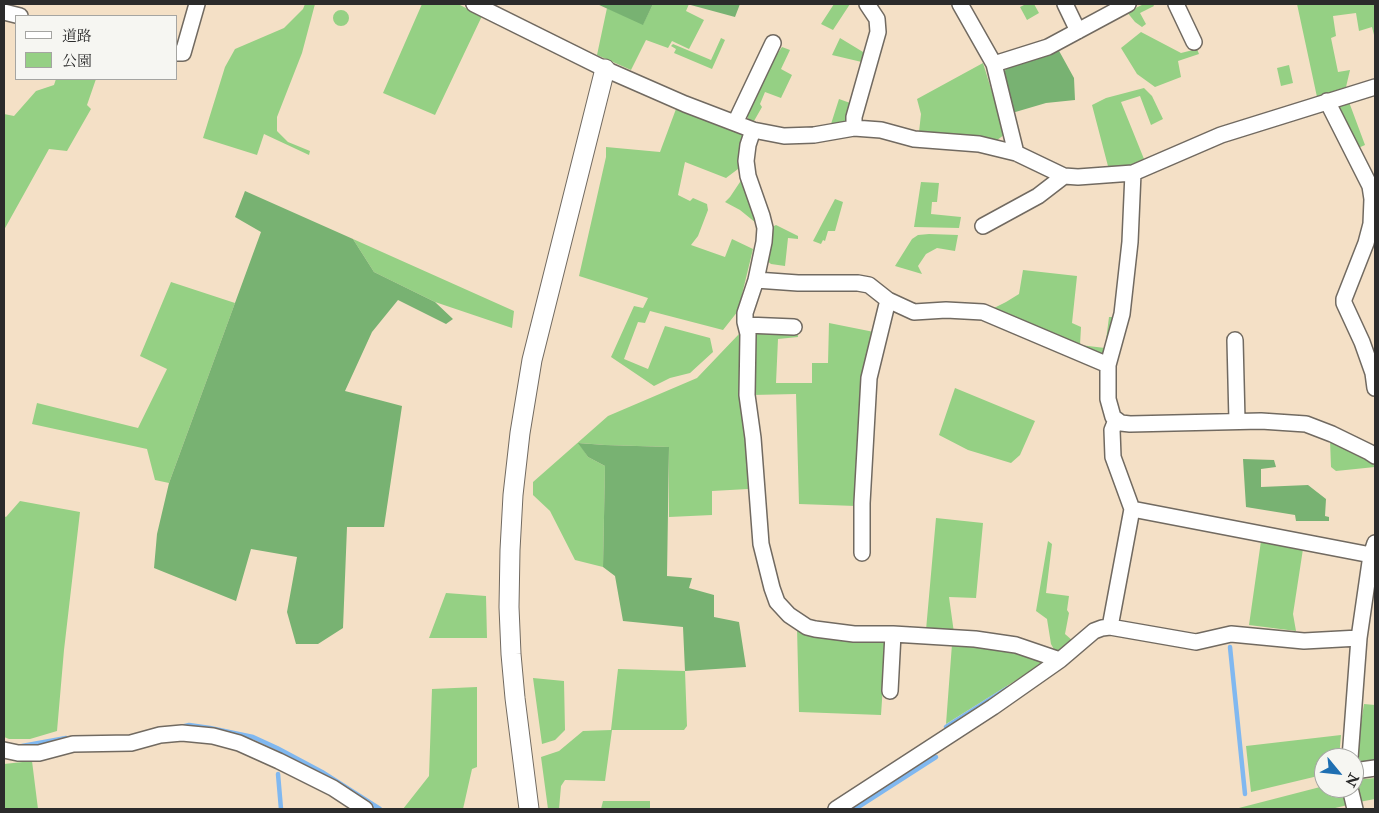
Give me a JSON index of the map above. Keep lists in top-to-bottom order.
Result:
{
  "legend": ["道路", "公園"],
  "north": "bottom right"
}
